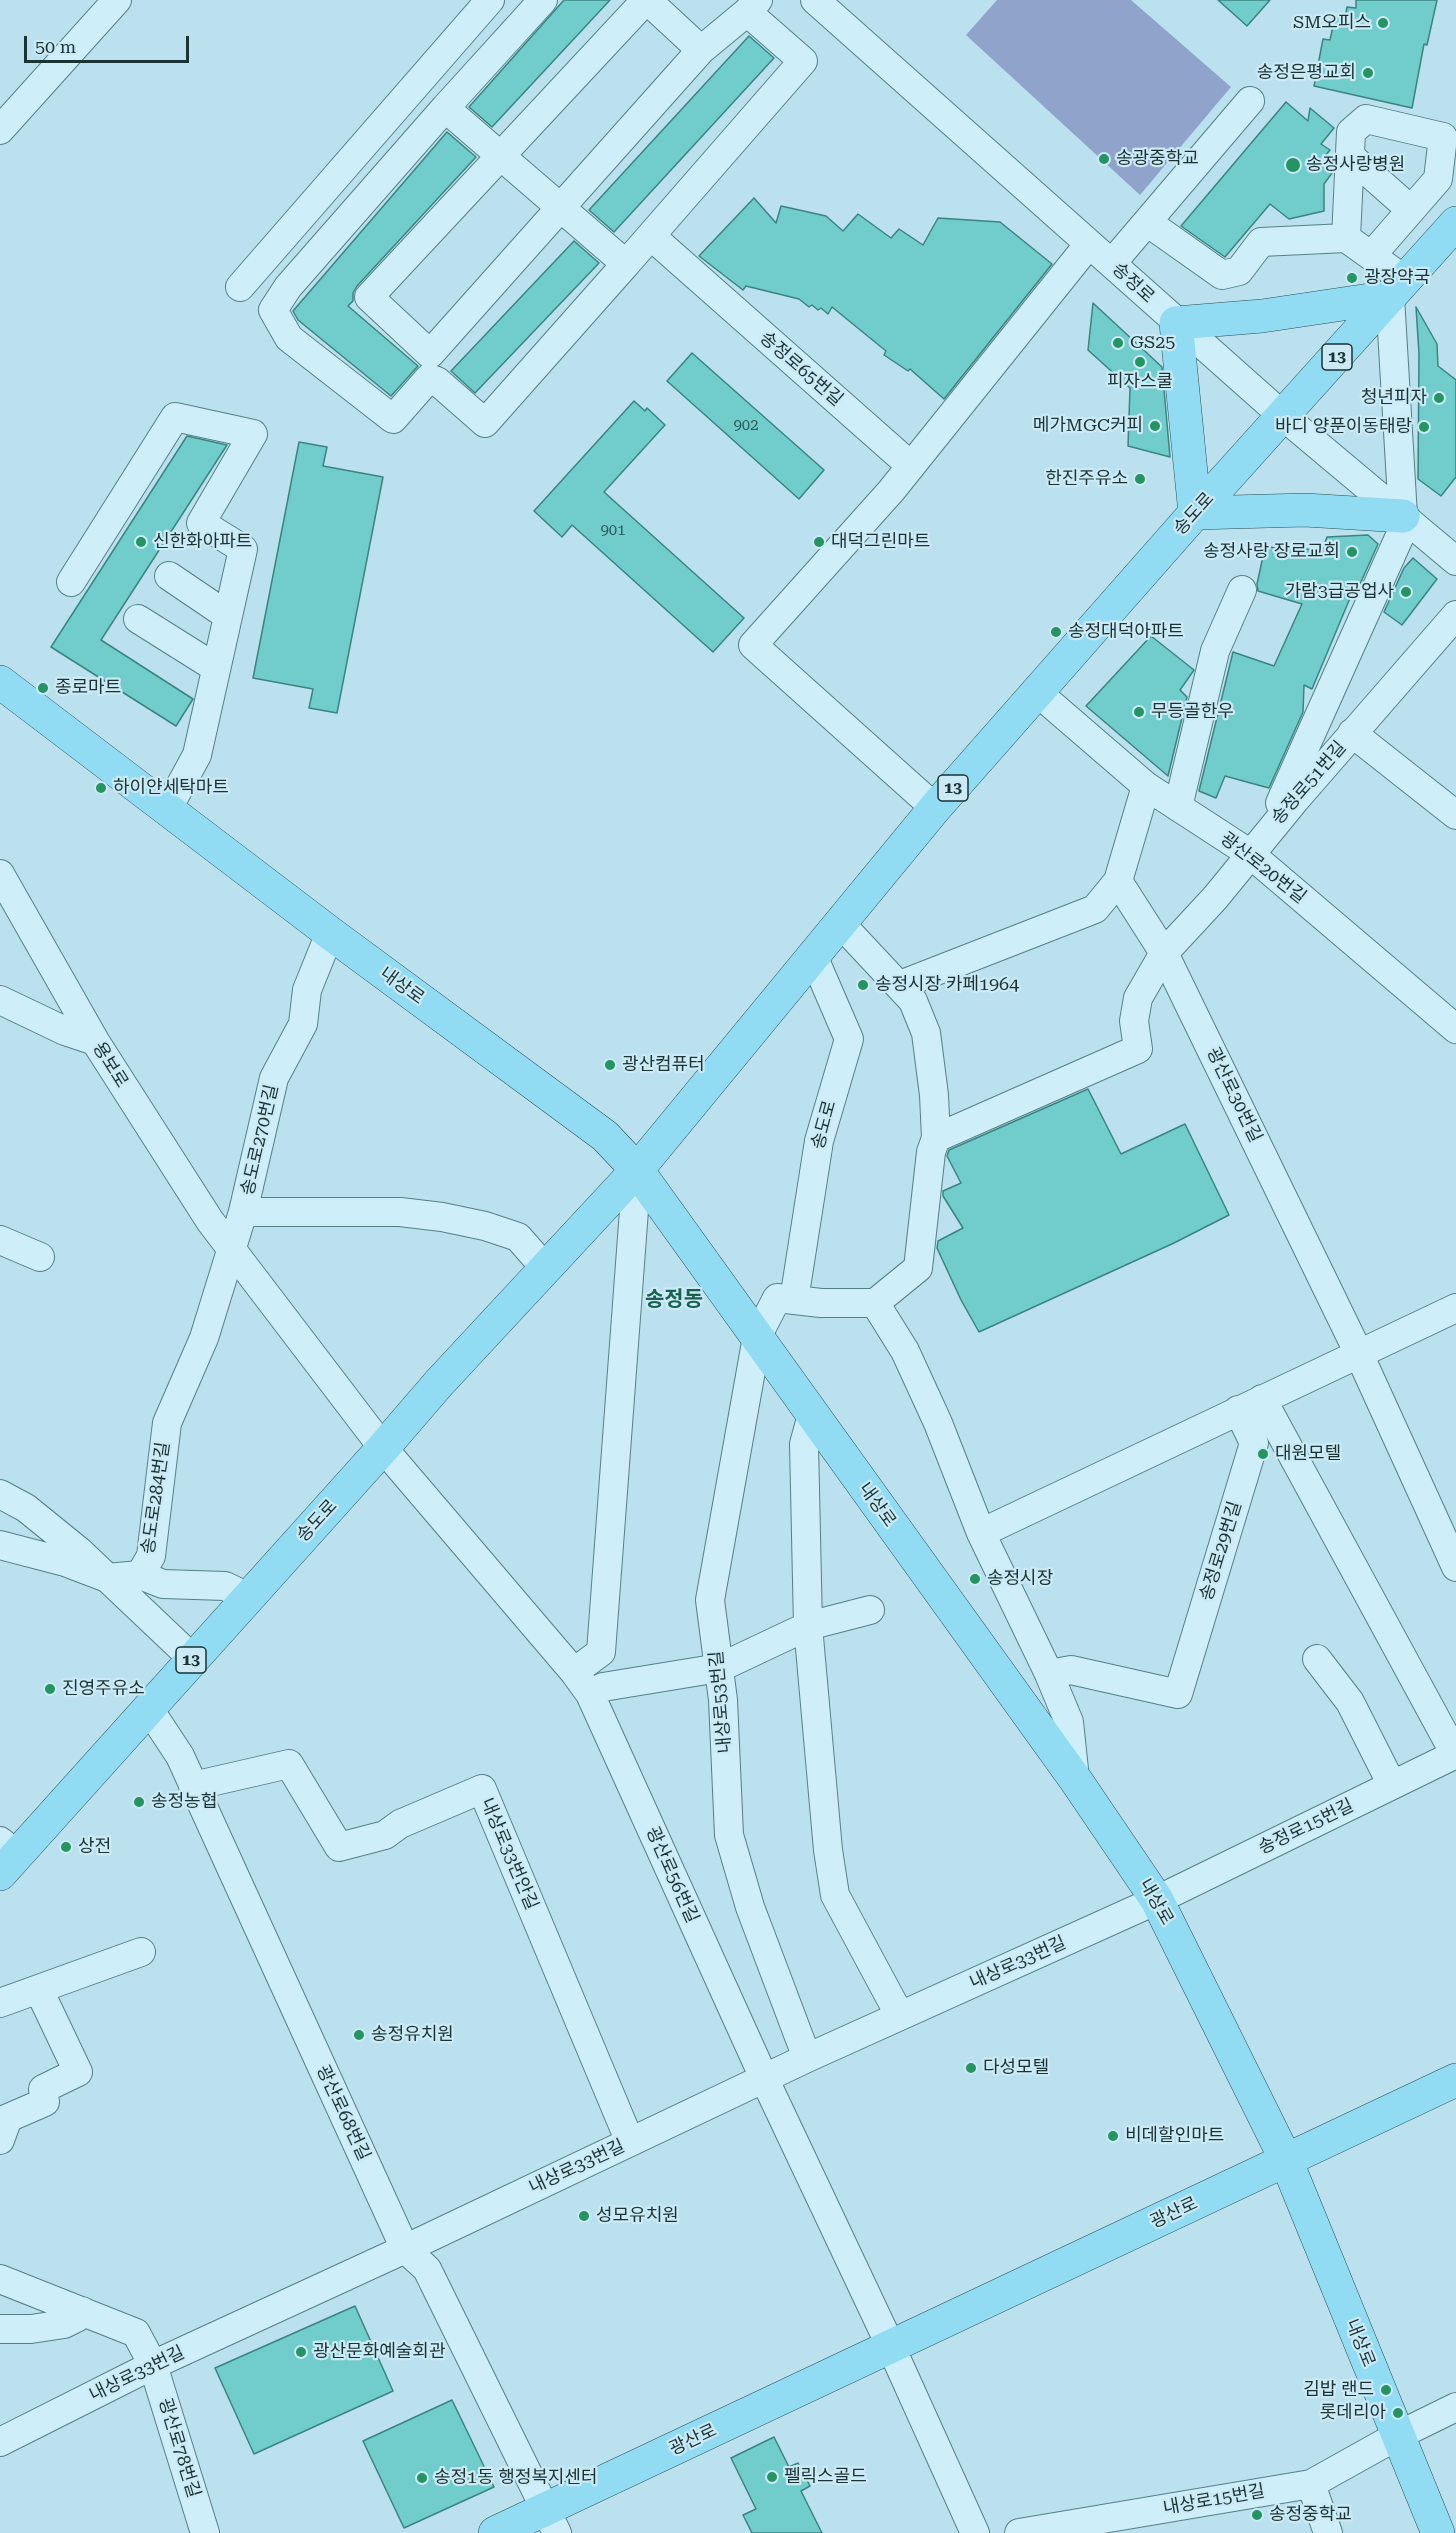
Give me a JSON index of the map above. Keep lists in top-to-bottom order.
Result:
{
  "streets": {
    "main road": [
      "13",
      "송도로",
      "내상로",
      "광산로"
    ],
    "street": [
      "송정로",
      "송정로65번길",
      "송정로51번길",
      "광산로20번길",
      "용보로",
      "광산로30번길",
      "송도로270번길",
      "송도로284번길",
      "송정로29번길",
      "내상로53번길",
      "송정로15번길",
      "내상로33번안길",
      "광산로56번길",
      "내상로33번길",
      "광산로68번길",
      "광산로78번길",
      "내상로15번길"
    ]
  },
  "crossings": [
    ["송정로", "송도로"],
    ["송도로", "광산로20번길"],
    ["송도로", "내상로"],
    ["송도로", "용보로"],
    ["송도로", "광산로56번길"],
    ["송도로", "광산로68번길"],
    ["송정로51번길", "광산로20번길"],
    ["송정로51번길", "광산로30번길"],
    ["내상로", "송도로270번길"],
    ["내상로", "내상로53번길"],
    ["내상로", "송정로15번길"],
    ["내상로", "내상로33번길"],
    ["내상로", "광산로"],
    ["내상로", "내상로15번길"],
    ["용보로", "송도로270번길"],
    ["용보로", "송도로284번길"],
    ["용보로", "광산로56번길"],
    ["송도로270번길", "송도로284번길"],
    ["내상로53번길", "내상로33번길"],
    ["송정로15번길", "내상로33번길"],
    ["내상로33번안길", "내상로33번길"],
    ["내상로33번안길", "광산로68번길"],
    ["광산로56번길", "내상로33번길"],
    ["광산로56번길", "광산로"],
    ["내상로33번길", "광산로68번길"],
    ["내상로33번길", "광산로78번길"],
    ["광산로68번길", "광산로"]
  ],
  "districts": ["송정동"],
  "places": [
    "SM오피스",
    "송정은평교회",
    "송광중학교",
    "송정사랑병원",
    "광장약국",
    "GS25",
    "피자스쿨",
    "청년피자",
    "메가MGC커피",
    "바디 양푼이동태랑",
    "한진주유소",
    "신한화아파트",
    "대덕그린마트",
    "송정사랑 장로교회",
    "가람3급공업사",
    "송정대덕아파트",
    "종로마트",
    "무등골한우",
    "하이얀세탁마트",
    "송정시장 카페1964",
    "광산컴퓨터",
    "대원모텔",
    "송정시장",
    "진영주유소",
    "송정농협",
    "상전",
    "송정유치원",
    "다성모텔",
    "비데할인마트",
    "성모유치원",
    "광산문화예술회관",
    "김밥 랜드",
    "롯데리아",
    "펠릭스골드",
    "송정1동 행정복지센터",
    "송정중학교"
  ],
  "house_numbers": ["902", "901"],
  "scale_bar": "50 m"
}
